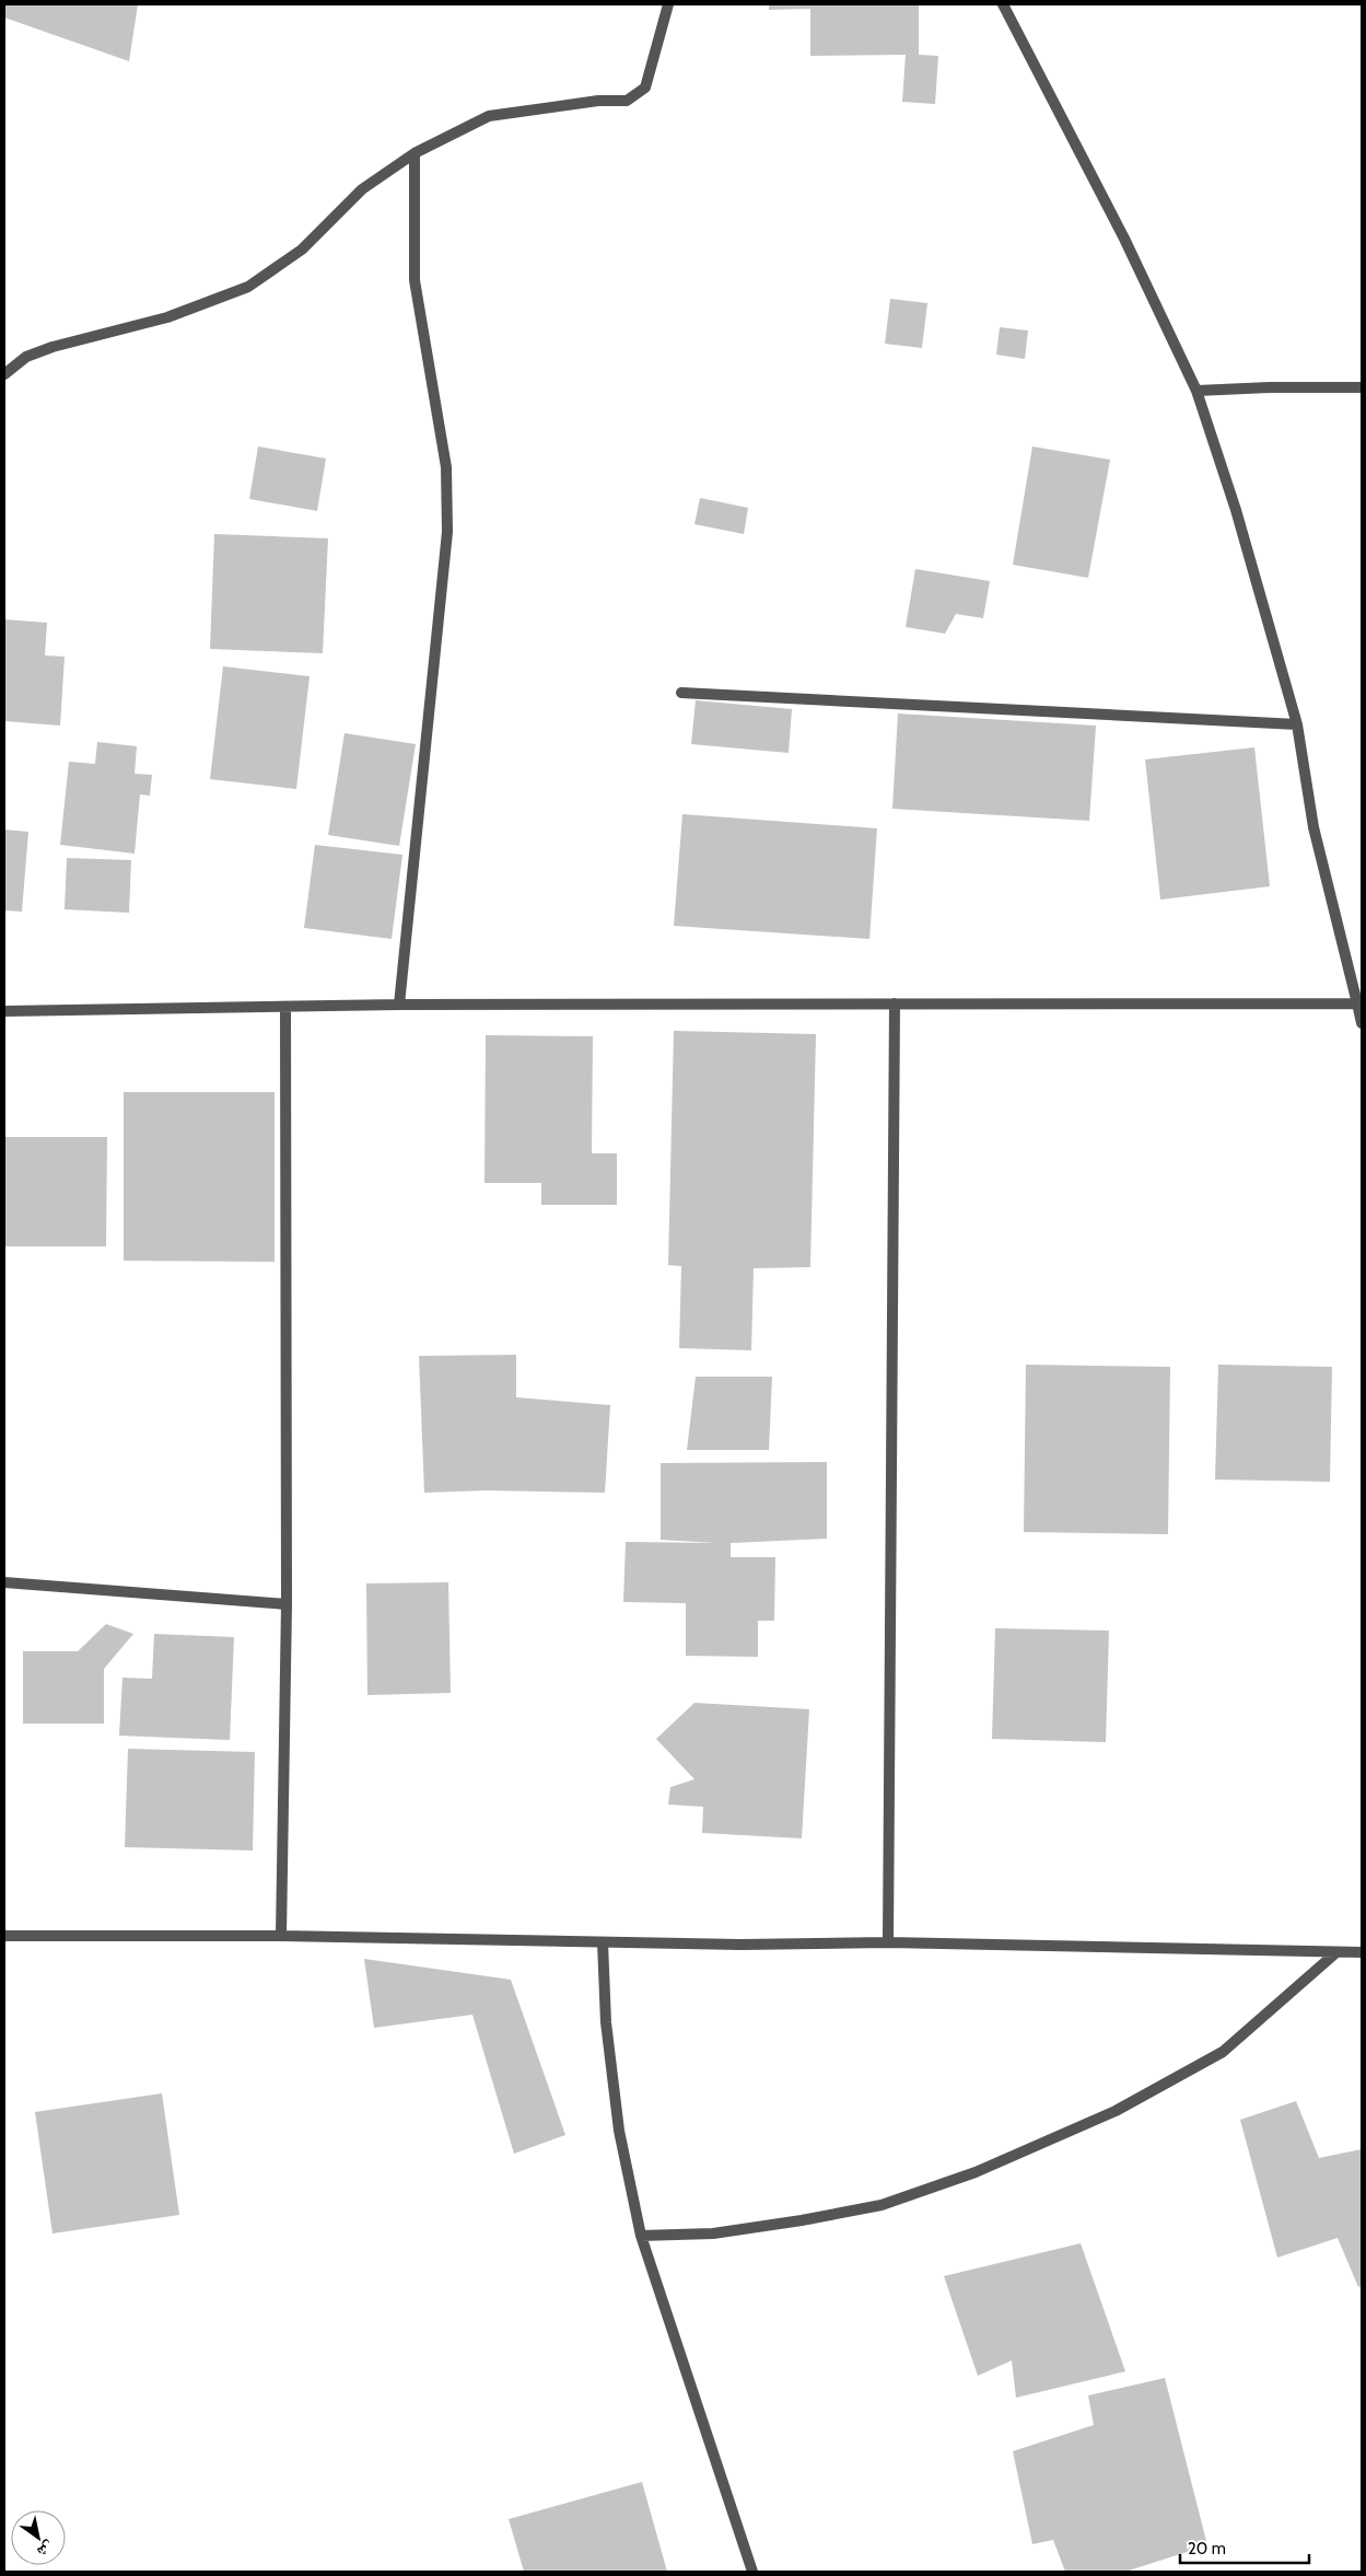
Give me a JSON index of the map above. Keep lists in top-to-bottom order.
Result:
{
  "scale_bar": "20 m",
  "north": "bottom right"
}
